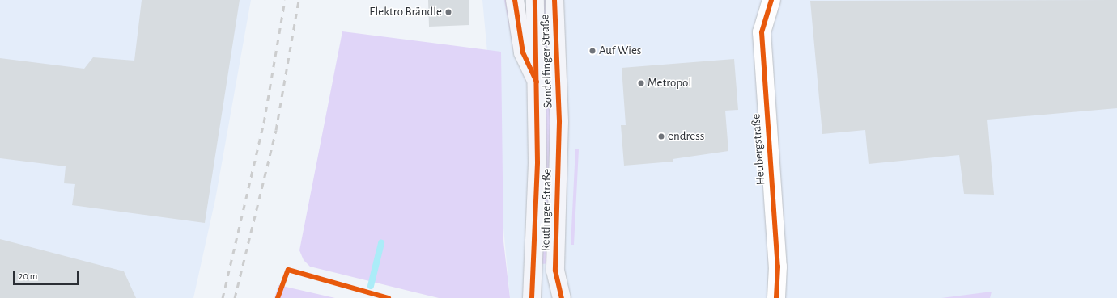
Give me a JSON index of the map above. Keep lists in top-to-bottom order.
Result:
{
  "streets": {
    "main road": ["Sondelfinger Straße", "Reutlinger Straße"],
    "street": ["Heubergstraße"]
  },
  "crossings": [
    ["Sondelfinger Straße", "Reutlinger Straße"]
  ],
  "places": [
    "Elektro Brändle",
    "Auf Wies",
    "Metropol",
    "endress"
  ],
  "scale_bar": "20 m"
}
